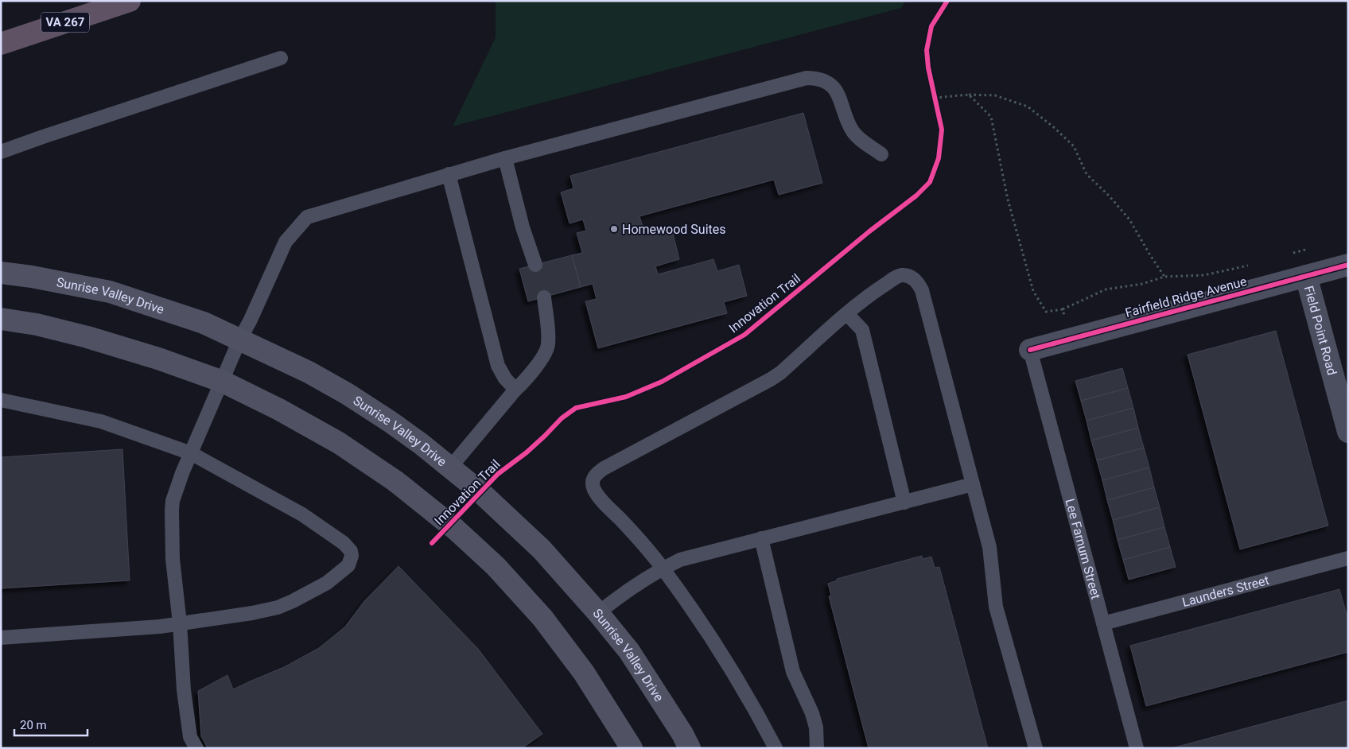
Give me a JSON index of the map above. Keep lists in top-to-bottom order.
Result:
{
  "streets": {
    "highway": ["VA 267"],
    "main road": ["Sunrise Valley Drive"],
    "street": ["Fairfield Ridge Avenue", "Field Point Road"],
    "lane": ["Lee Farnum Street", "Launders Street"],
    "cycle path": ["Innovation Trail"]
  },
  "crossings": [
    ["Fairfield Ridge Avenue", "Field Point Road"],
    ["Fairfield Ridge Avenue", "Lee Farnum Street"],
    ["Lee Farnum Street", "Launders Street"]
  ],
  "places": ["Homewood Suites"],
  "scale_bar": "20 m"
}
